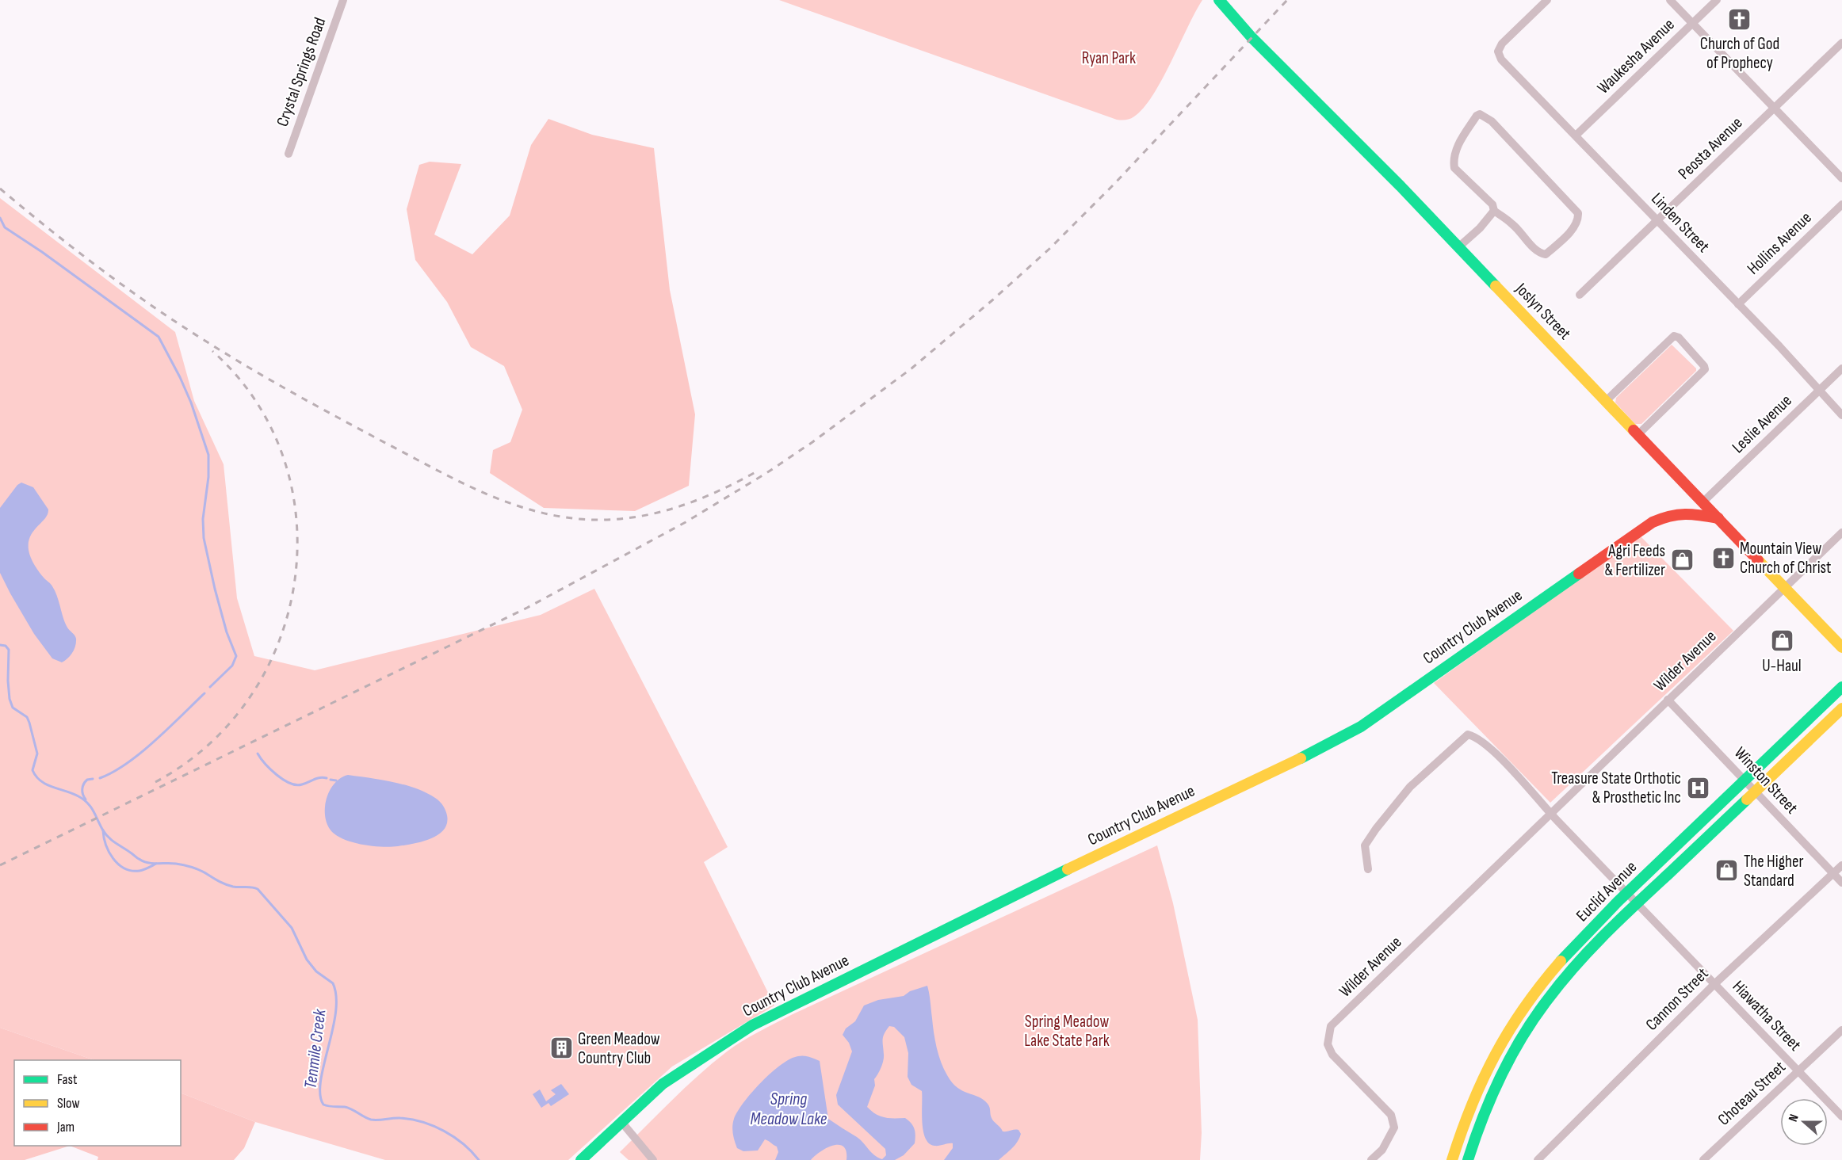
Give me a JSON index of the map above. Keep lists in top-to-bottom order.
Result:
{
  "streets": {
    "main road": ["Joslyn Street", "Country Club Avenue", "Euclid Avenue"],
    "street": [
      "Waukesha Avenue",
      "Crystal Springs Road",
      "Peosta Avenue",
      "Linden Street",
      "Hollins Avenue",
      "Leslie Avenue",
      "Wilder Avenue",
      "Winston Street",
      "Cannon Street",
      "Hiawatha Street",
      "Choteau Street"
    ]
  },
  "crossings": [
    ["Waukesha Avenue", "Linden Street"],
    ["Peosta Avenue", "Linden Street"],
    ["Linden Street", "Hollins Avenue"],
    ["Linden Street", "Leslie Avenue"],
    ["Joslyn Street", "Leslie Avenue"],
    ["Joslyn Street", "Country Club Avenue"],
    ["Joslyn Street", "Wilder Avenue"],
    ["Wilder Avenue", "Winston Street"],
    ["Wilder Avenue", "Hiawatha Street"],
    ["Winston Street", "Euclid Avenue"],
    ["Winston Street", "Cannon Street"],
    ["Euclid Avenue", "Hiawatha Street"],
    ["Cannon Street", "Hiawatha Street"],
    ["Hiawatha Street", "Choteau Street"]
  ],
  "water": ["Tenmile Creek", "Spring Meadow Lake"],
  "parks": ["Ryan Park", "Spring Meadow Lake State Park"],
  "places": {
    "church": ["Church of God of Prophecy", "Mountain View Church of Christ"],
    "shop": ["Agri Feeds & Fertilizer", "U-Haul", "The Higher Standard"],
    "hospital": ["Treasure State Orthotic & Prosthetic Inc"],
    "building": ["Green Meadow Country Club"]
  },
  "legend": ["Fast", "Slow", "Jam"],
  "north": "left"
}
